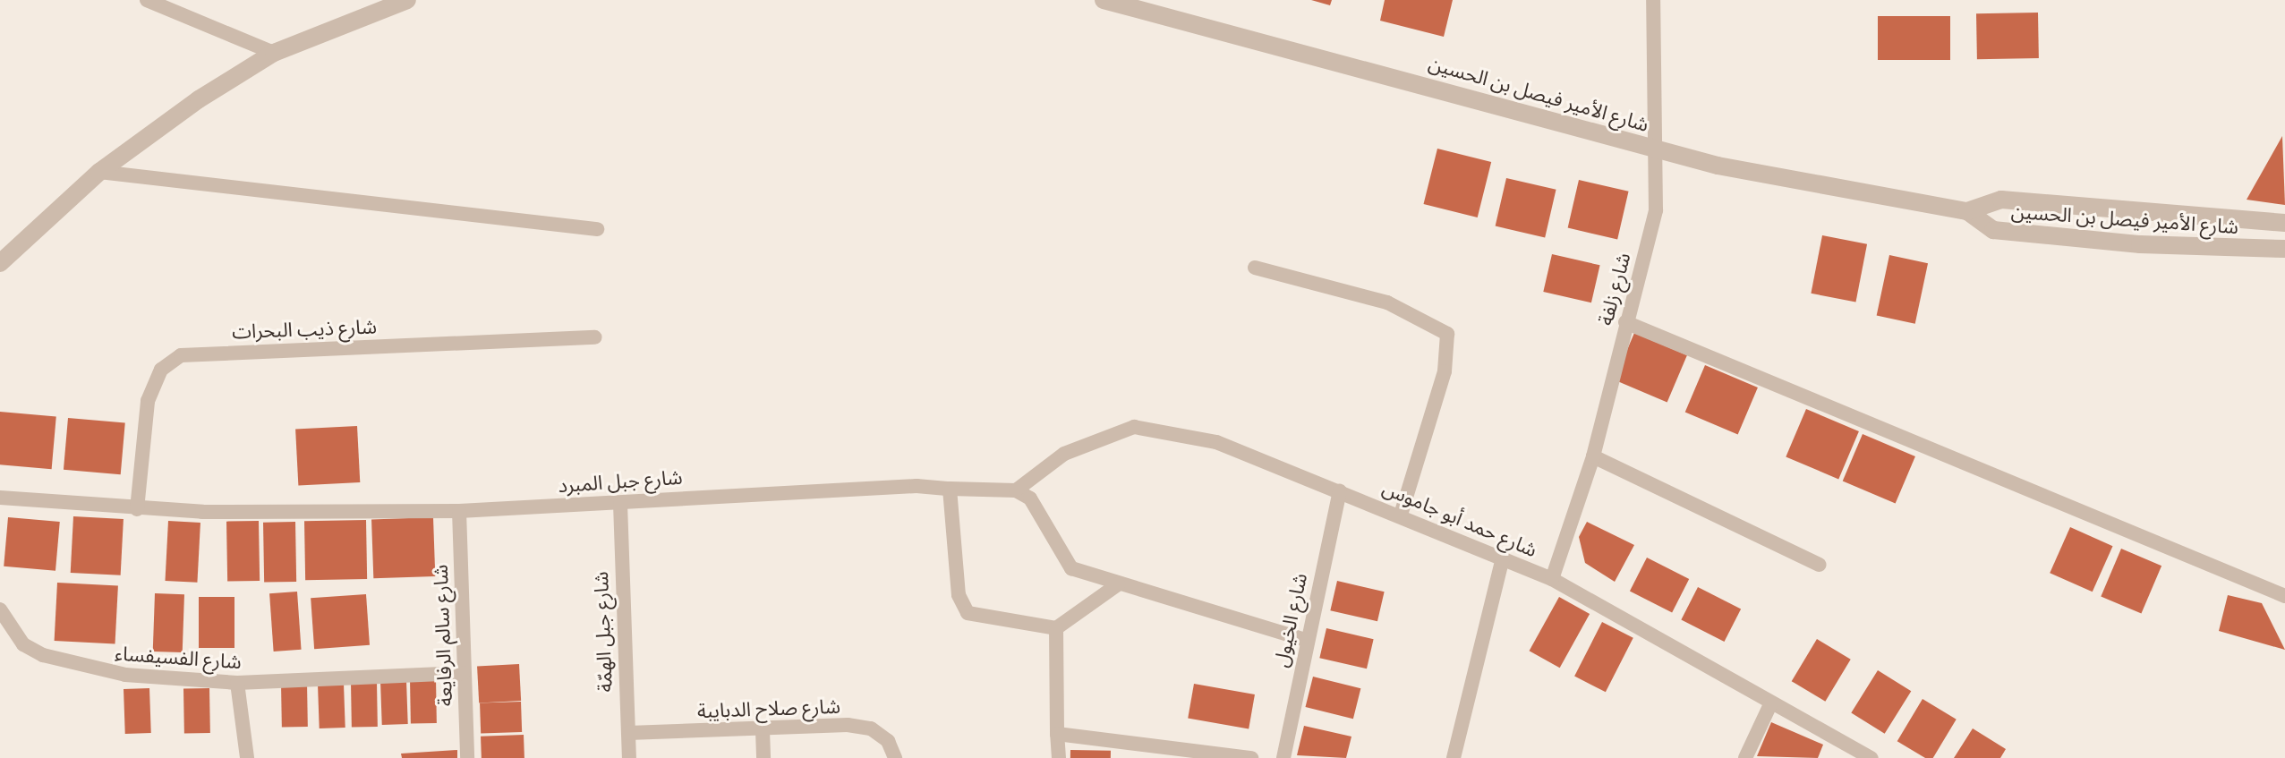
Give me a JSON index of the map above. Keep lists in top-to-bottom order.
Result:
{
  "streets": {
    "street": [
      "شارع الأمير فيصل بن الحسين",
      "شارع زلفة",
      "شارع ذيب البحرات",
      "شارع جبل المبرد",
      "شارع حمد أبو جاموس",
      "شارع الخيول",
      "شارع جبل الهمّة",
      "شارع سالم الرفايعة",
      "شارع الفسيفساء",
      "شارع صلاح الدبايبة"
    ]
  },
  "crossings": [
    ["شارع الأمير فيصل بن الحسين", "شارع زلفة"],
    ["شارع زلفة", "شارع حمد أبو جاموس"],
    ["شارع ذيب البحرات", "شارع جبل المبرد"],
    ["شارع جبل المبرد", "شارع حمد أبو جاموس"],
    ["شارع جبل المبرد", "شارع جبل الهمّة"],
    ["شارع جبل المبرد", "شارع سالم الرفايعة"],
    ["شارع حمد أبو جاموس", "شارع الخيول"],
    ["شارع جبل الهمّة", "شارع صلاح الدبايبة"],
    ["شارع سالم الرفايعة", "شارع الفسيفساء"]
  ]
}
